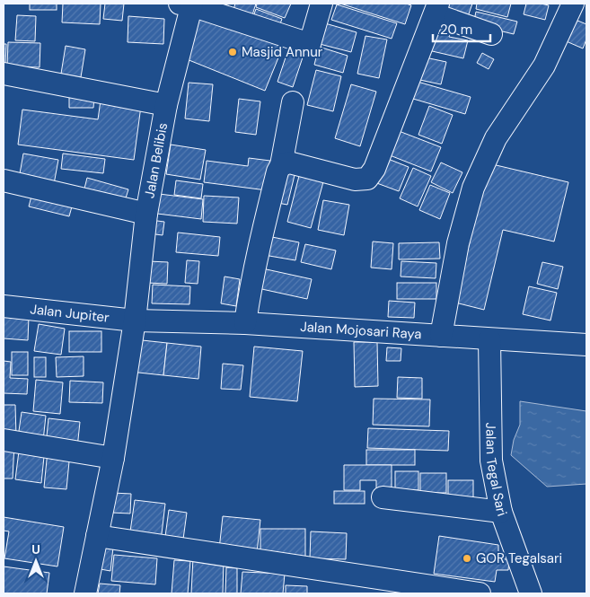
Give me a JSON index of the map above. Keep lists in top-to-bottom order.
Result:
{
  "streets": {
    "street": [
      "Jalan Belibis",
      "Jalan Jupiter",
      "Jalan Mojosari Raya",
      "Jalan Tegal Sari"
    ]
  },
  "crossings": [
    ["Jalan Belibis", "Jalan Jupiter"],
    ["Jalan Belibis", "Jalan Mojosari Raya"],
    ["Jalan Jupiter", "Jalan Mojosari Raya"],
    ["Jalan Mojosari Raya", "Jalan Tegal Sari"]
  ],
  "places": ["Masjid Annur", "GOR Tegalsari"],
  "scale_bar": "20 m",
  "north": "top"
}
